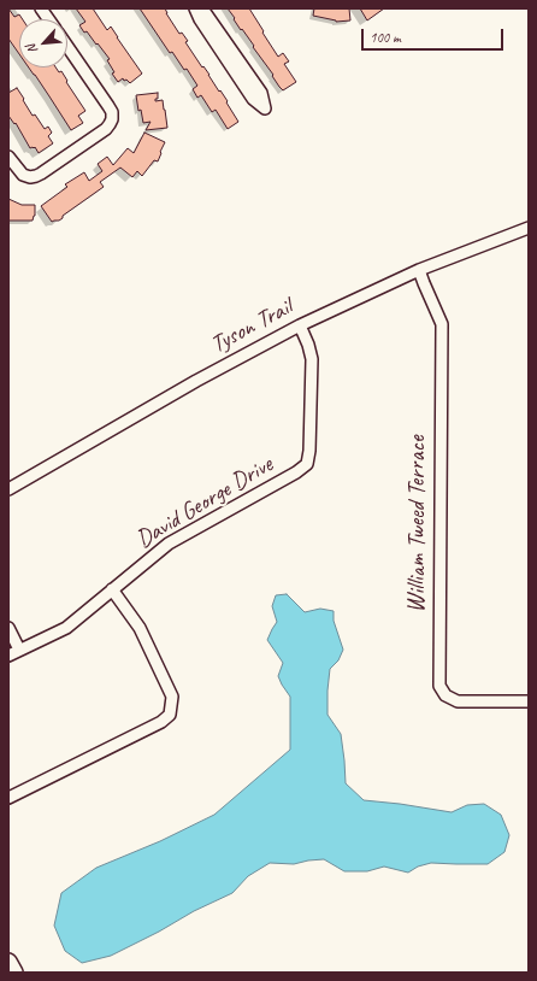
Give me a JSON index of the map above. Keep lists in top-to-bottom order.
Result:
{
  "streets": {
    "street": ["Tyson Trail", "David George Drive", "William Tweed Terrace"]
  },
  "crossings": [
    ["Tyson Trail", "David George Drive"],
    ["Tyson Trail", "William Tweed Terrace"]
  ],
  "scale_bar": "100 m",
  "north": "bottom left"
}
